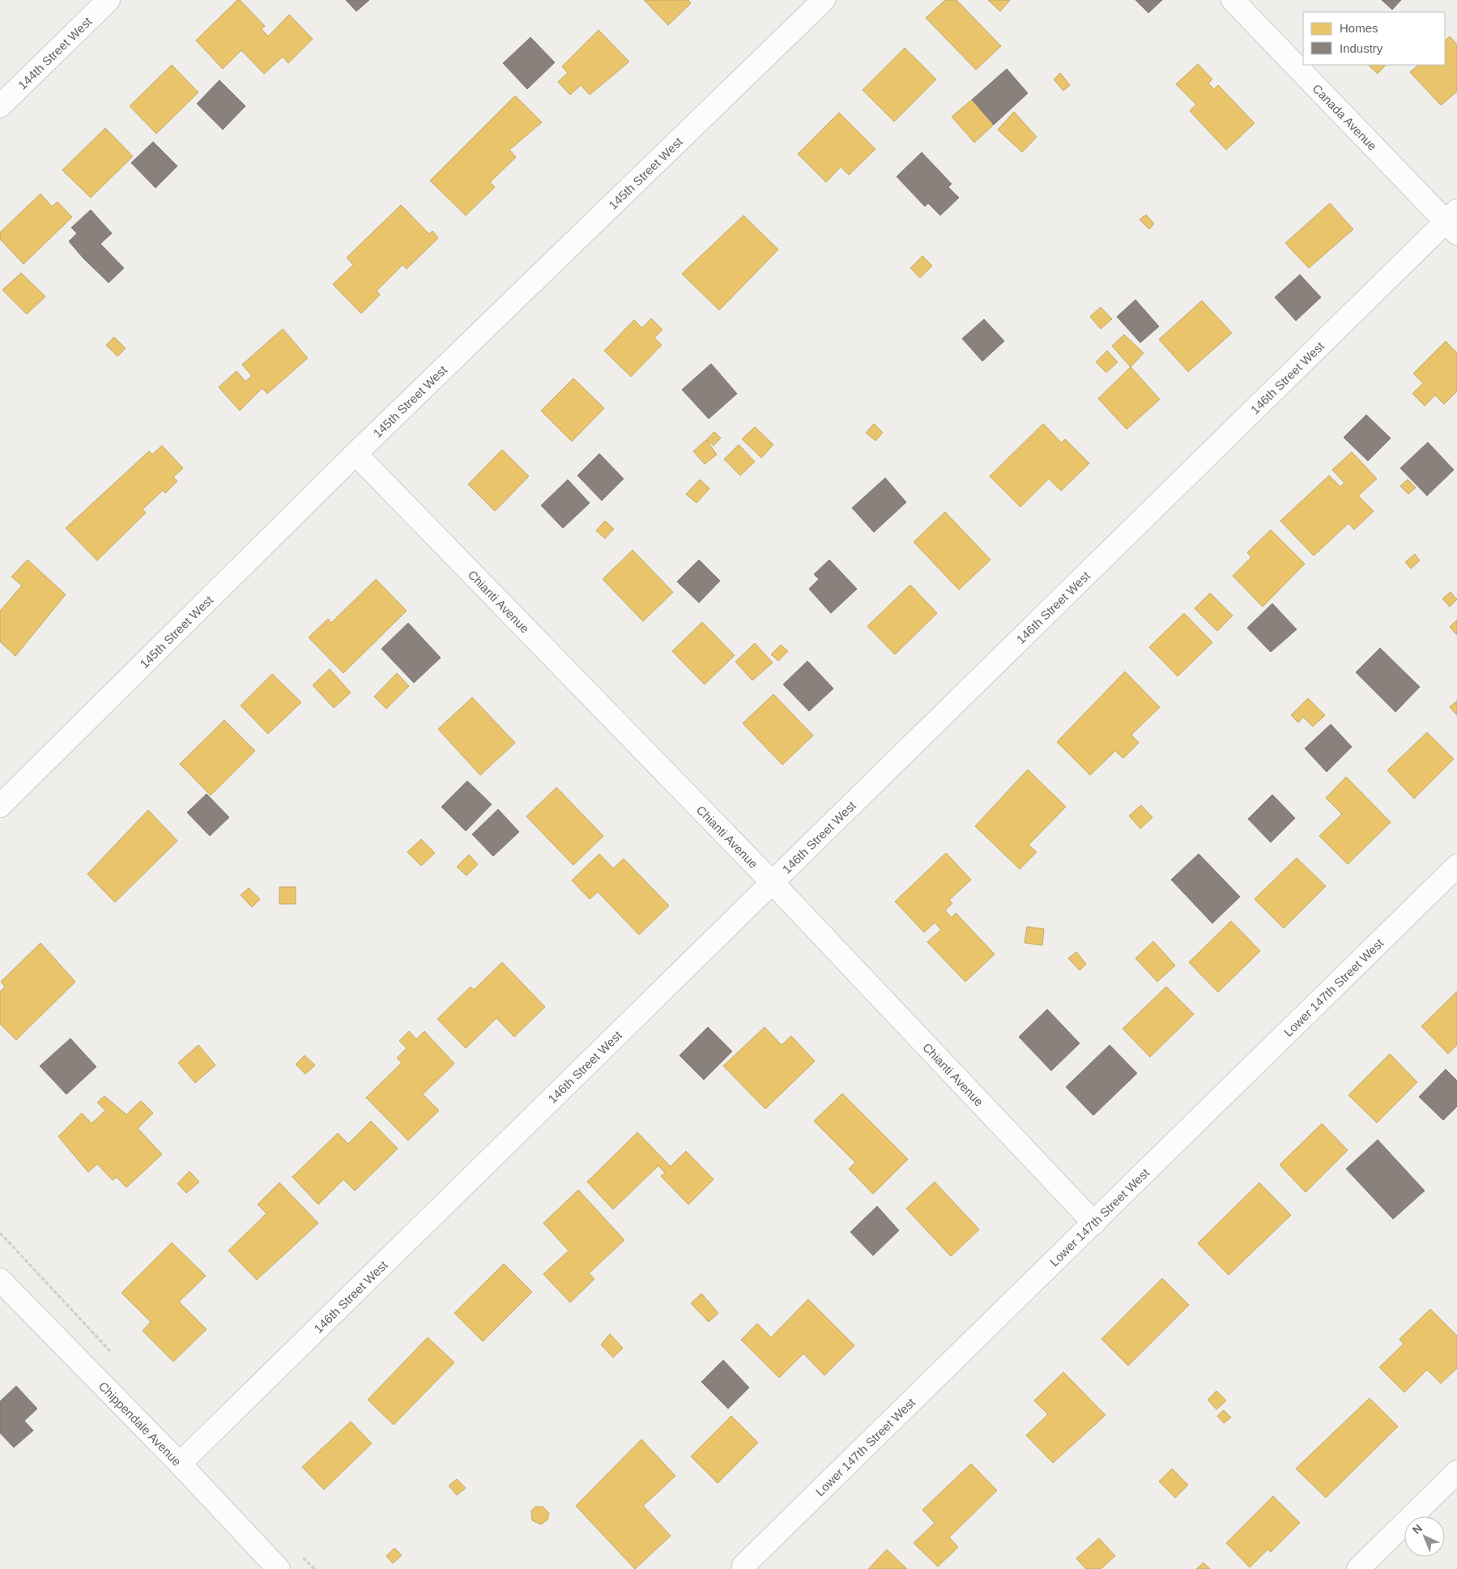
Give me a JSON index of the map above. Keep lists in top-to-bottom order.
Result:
{
  "streets": {
    "street": [
      "144th Street West",
      "Canada Avenue",
      "145th Street West",
      "146th Street West",
      "Chianti Avenue",
      "Lower 147th Street West",
      "Chippendale Avenue"
    ]
  },
  "crossings": [
    ["Canada Avenue", "146th Street West"],
    ["145th Street West", "Chianti Avenue"],
    ["146th Street West", "Chianti Avenue"],
    ["146th Street West", "Chippendale Avenue"],
    ["Chianti Avenue", "Lower 147th Street West"]
  ],
  "legend": ["Homes", "Industry"],
  "north": "top left"
}
